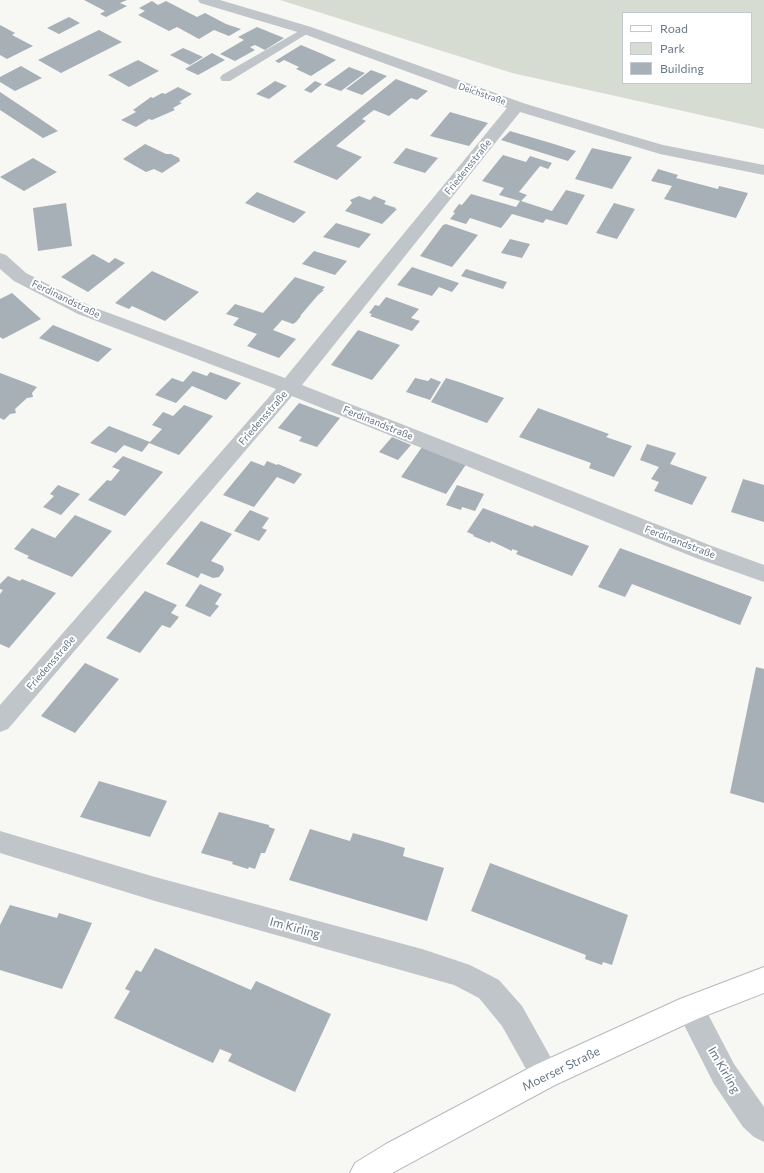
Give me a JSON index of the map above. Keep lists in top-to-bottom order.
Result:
{
  "streets": {
    "main road": ["Moerser Straße"],
    "street": [
      "Deichstraße",
      "Friedensstraße",
      "Ferdinandstraße",
      "Im Kirling"
    ]
  },
  "crossings": [
    ["Deichstraße", "Friedensstraße"],
    ["Friedensstraße", "Ferdinandstraße"],
    ["Im Kirling", "Moerser Straße"]
  ],
  "legend": ["Road", "Park", "Building"]
}
